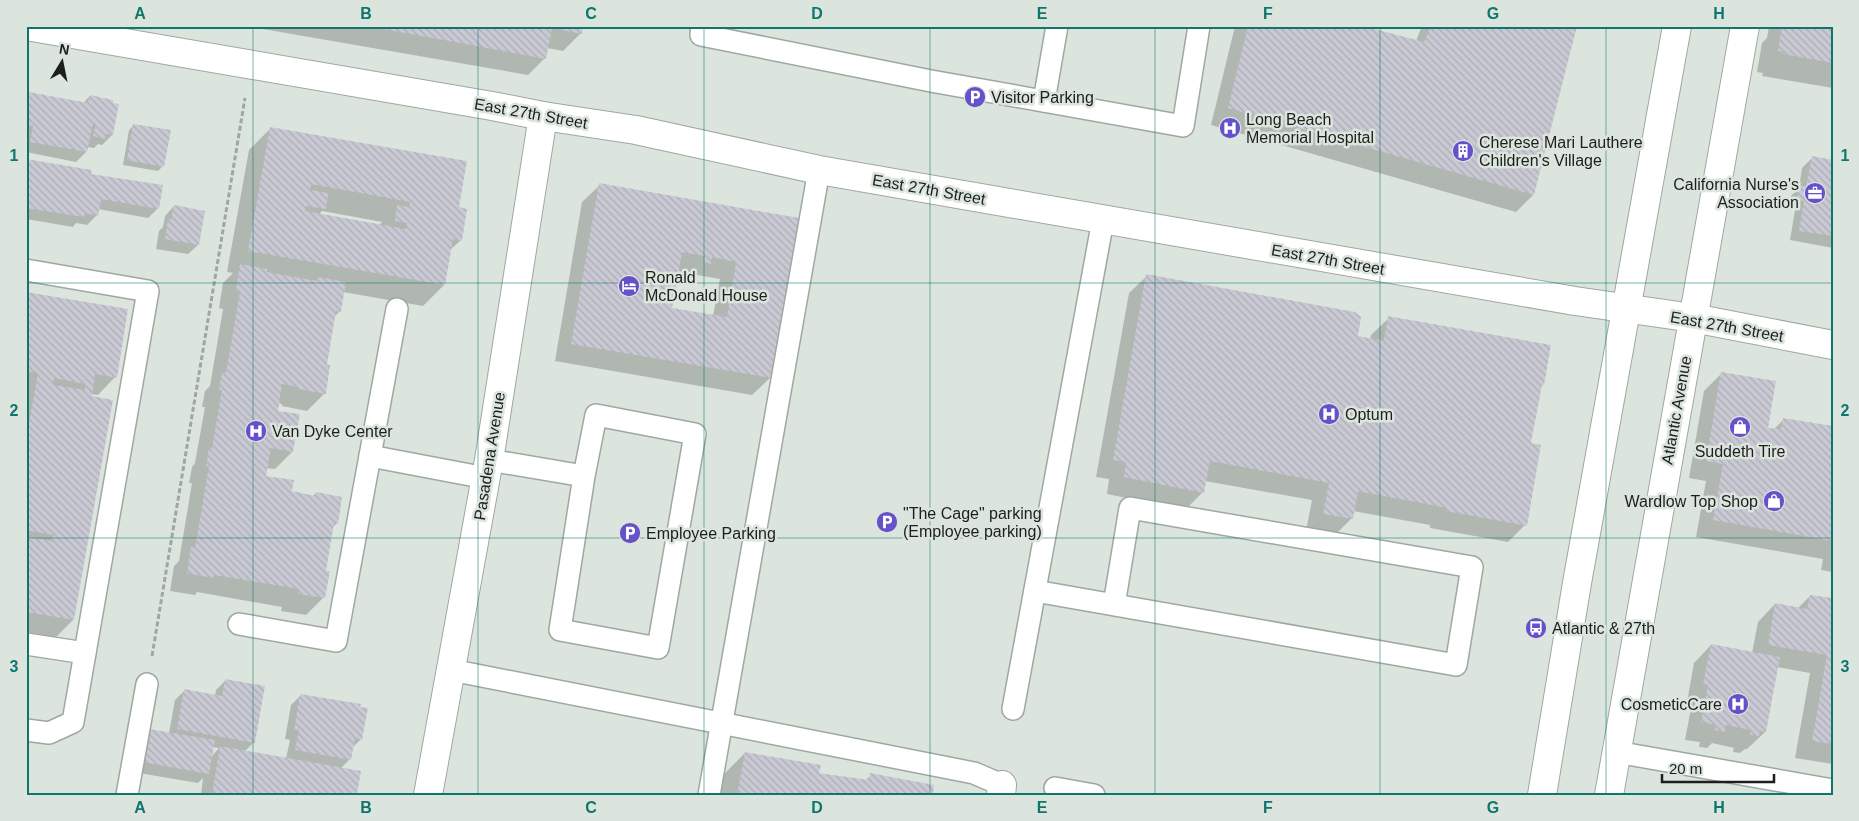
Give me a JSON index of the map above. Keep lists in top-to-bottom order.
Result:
{
  "streets": {
    "street": ["East 27th Street", "Atlantic Avenue", "Pasadena Avenue"]
  },
  "crossings": [
    ["East 27th Street", "Atlantic Avenue"],
    ["East 27th Street", "Pasadena Avenue"]
  ],
  "places": {
    "parking": ["Visitor Parking", "\"The Cage\" parking (Employee parking)", "Employee Parking"],
    "hospital": [
      "Long Beach Memorial Hospital",
      "Optum",
      "Van Dyke Center",
      "CosmeticCare"
    ],
    "building": ["Cherese Mari Lauthere Children's Village"],
    "office": ["California Nurse's Association"],
    "hotel": ["Ronald McDonald House"],
    "shop": ["Suddeth Tire", "Wardlow Top Shop"],
    "bus stop": ["Atlantic & 27th"]
  },
  "scale_bar": "20 m",
  "north": "top",
  "grid": {
    "columns": [
      "A",
      "B",
      "C",
      "D",
      "E",
      "F",
      "G",
      "H"
    ],
    "rows": ["1", "2", "3"]
  }
}
